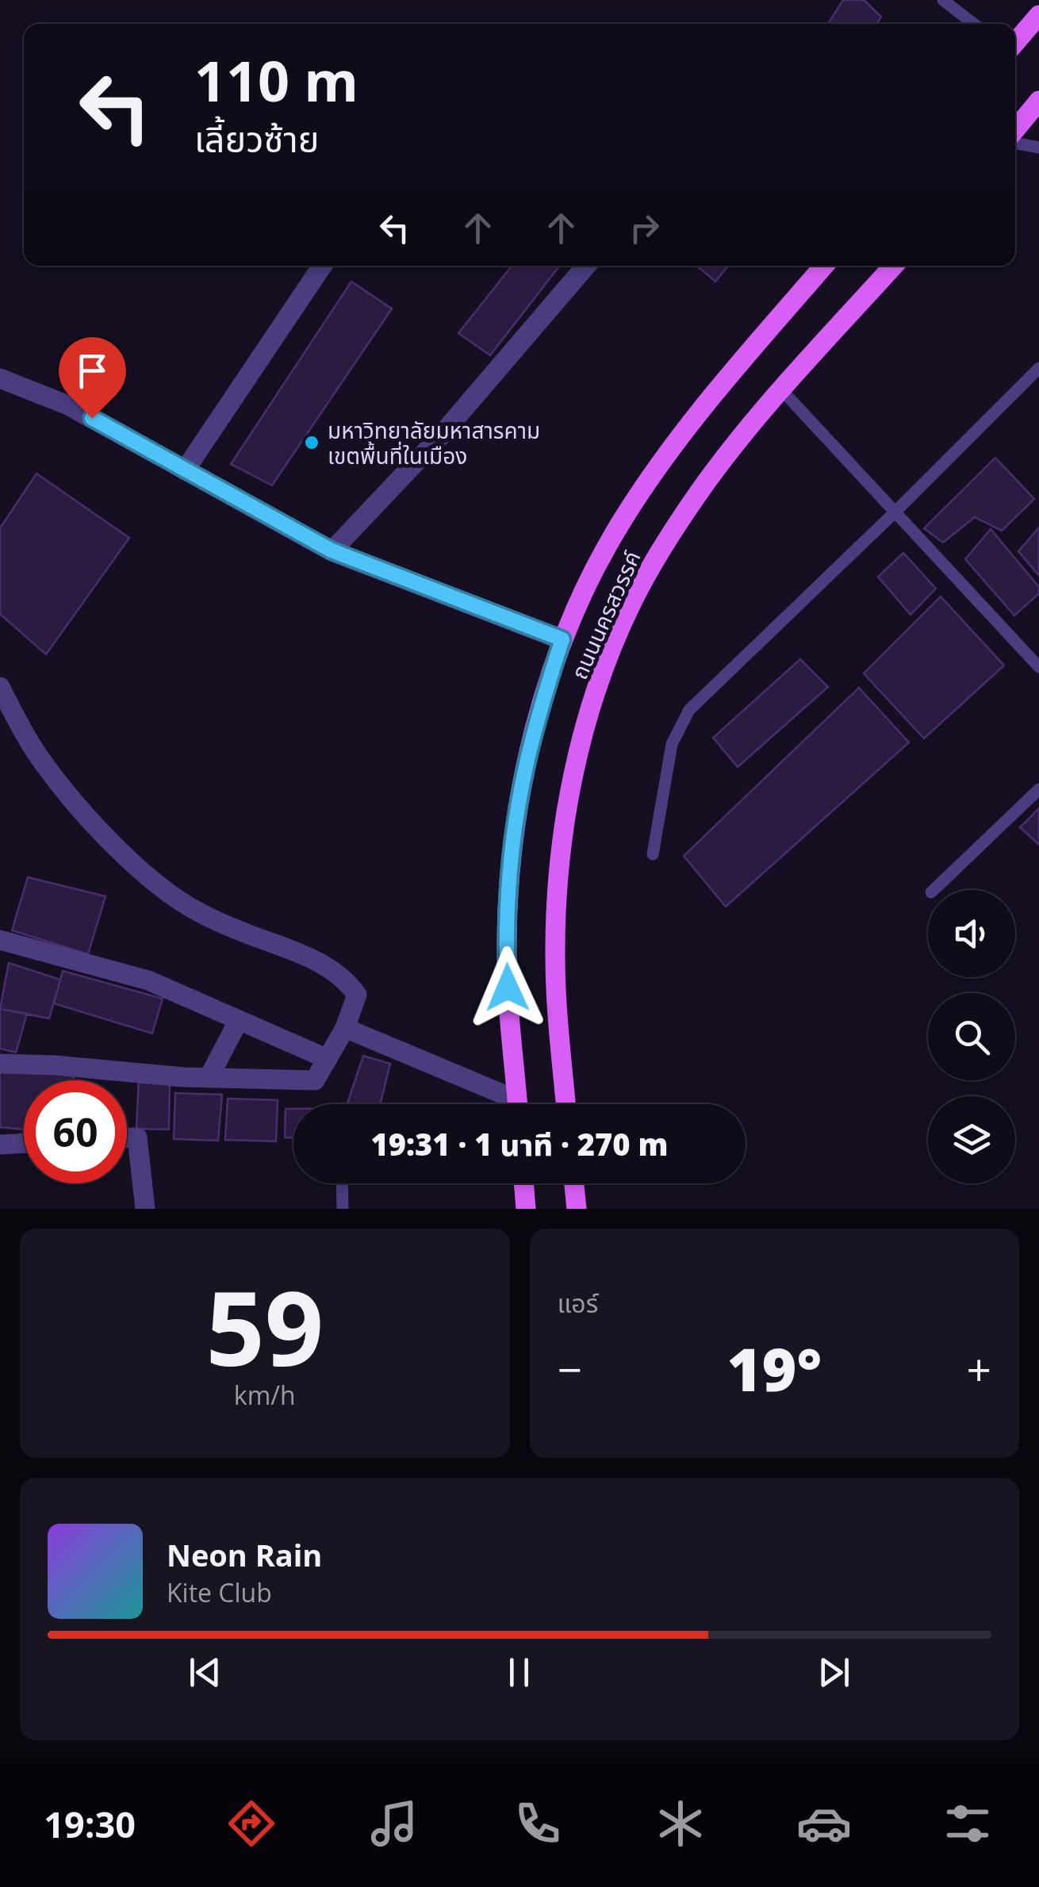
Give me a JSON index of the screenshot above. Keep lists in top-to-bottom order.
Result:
{
  "streets": {
    "main road": ["ถนนนครสวรรค์"]
  },
  "places": ["มหาวิทยาลัยมหาสารคาม เขตพื้นที่ในเมือง"],
  "page": {
    "turn": ["110 m", "เลี้ยวซ้าย"],
    "limit": "60",
    "trip": "19:31 · 1 นาที · 270 m",
    "tile": [
      ["59", "km/h"],
      "แอร์"
    ],
    "heat": ["−", "19°", "+"],
    "song": ["Neon Rain", "Kite Club"],
    "tabs": "19:30"
  }
}
